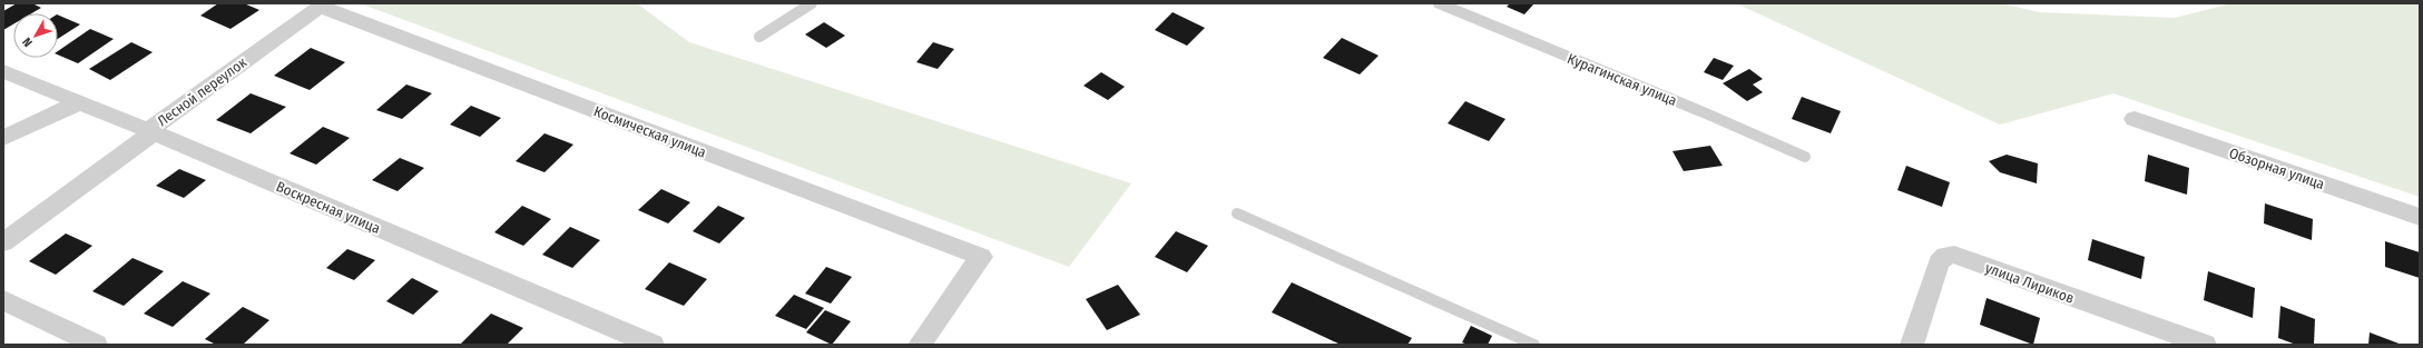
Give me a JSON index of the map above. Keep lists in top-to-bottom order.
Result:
{
  "streets": {
    "street": [
      "Лесной переулок",
      "Космическая улица",
      "Обзорная улица",
      "Воскресная улица",
      "улица Лириков"
    ],
    "lane": ["Курагинская улица"]
  },
  "crossings": [
    ["Лесной переулок", "Космическая улица"],
    ["Лесной переулок", "Воскресная улица"]
  ],
  "north": "bottom left"
}
